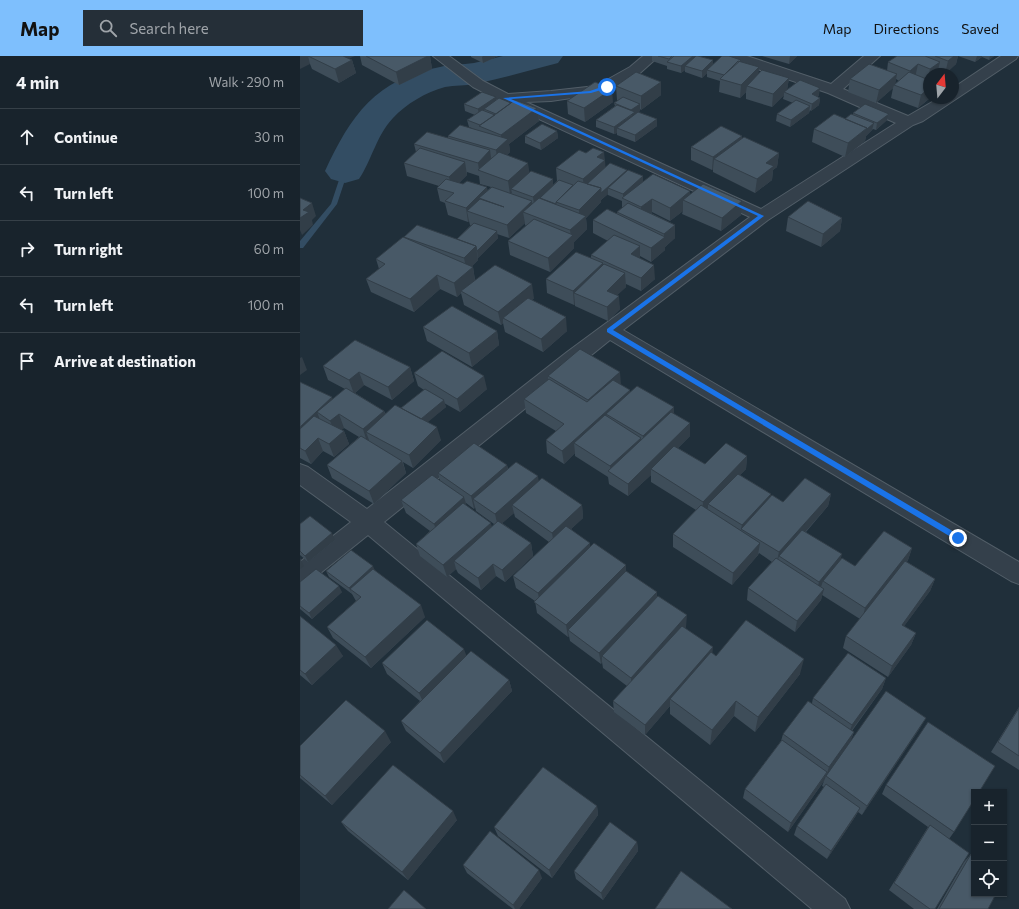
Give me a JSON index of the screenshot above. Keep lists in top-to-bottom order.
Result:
{
  "north": "top",
  "page": {
    "header": "Map",
    "search": "Search here",
    "nav": ["Map", "Directions", "Saved"],
    "heading": ["4 min", "Walk · 290 m"],
    "list": [
      ["Continue", "30 m"],
      ["Turn left", "100 m"],
      ["Turn right", "60 m"],
      ["Turn left", "100 m"],
      "Arrive at destination"
    ],
    "map_buttons": ["+", "−"]
  }
}
